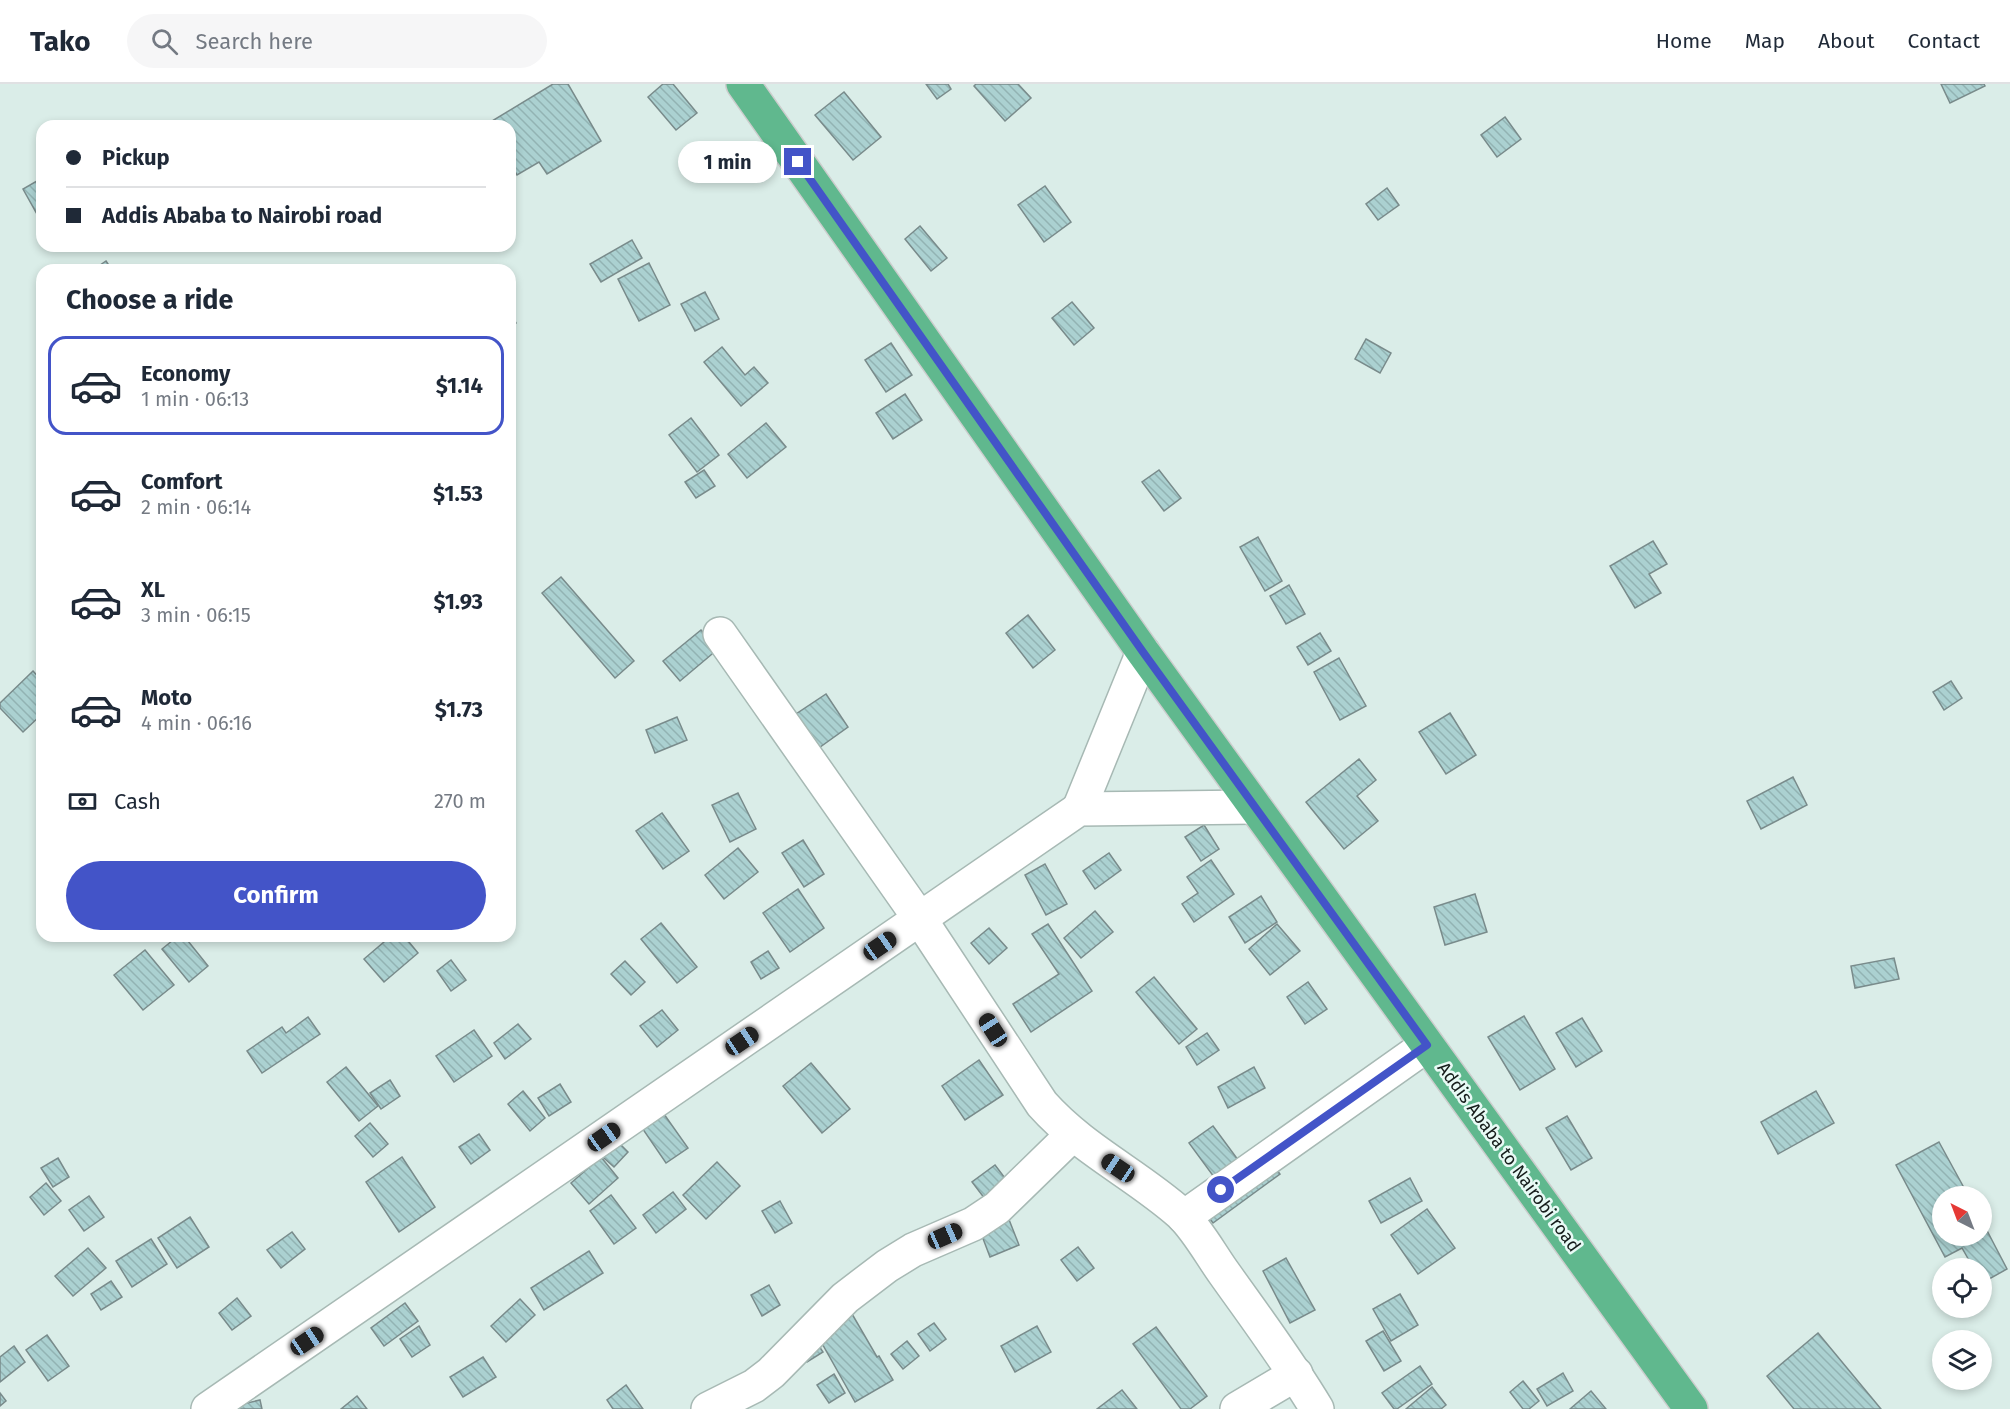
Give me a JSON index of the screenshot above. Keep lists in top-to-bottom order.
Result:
{
  "streets": {
    "highway": ["Addis Ababa to Nairobi road"]
  },
  "north": "top left",
  "page": {
    "header": "Tako",
    "search": "Search here",
    "nav": [
      "Home",
      "Map",
      "About",
      "Contact"
    ],
    "banner": ["Pickup", "Addis Ababa to Nairobi road"],
    "bubble": "1 min",
    "heading": "Choose a ride",
    "list": [
      {
        "name": "Economy",
        "note": "1 min · 06:13",
        "value": "$1.14"
      },
      {
        "name": "Comfort",
        "note": "2 min · 06:14",
        "value": "$1.53"
      },
      {
        "name": "XL",
        "note": "3 min · 06:15",
        "value": "$1.93"
      },
      {
        "name": "Moto",
        "note": "4 min · 06:16",
        "value": "$1.73"
      }
    ],
    "pay": ["Cash", "270 m"],
    "buttons": "Confirm"
  }
}
